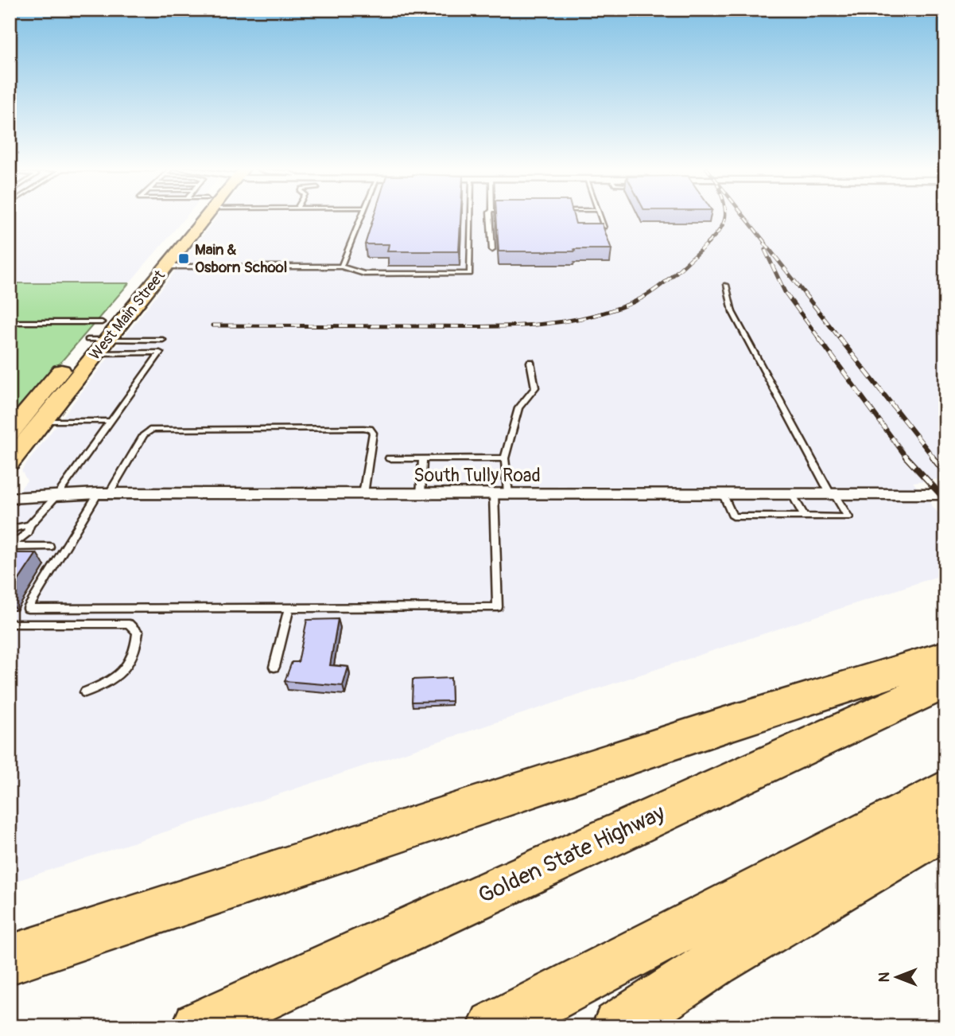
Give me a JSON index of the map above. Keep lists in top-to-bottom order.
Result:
{
  "streets": {
    "highway": ["Golden State Highway"],
    "main road": ["West Main Street"],
    "street": ["South Tully Road"]
  },
  "places": {
    "transit": ["Main & Osborn School"]
  },
  "north": "left"
}
